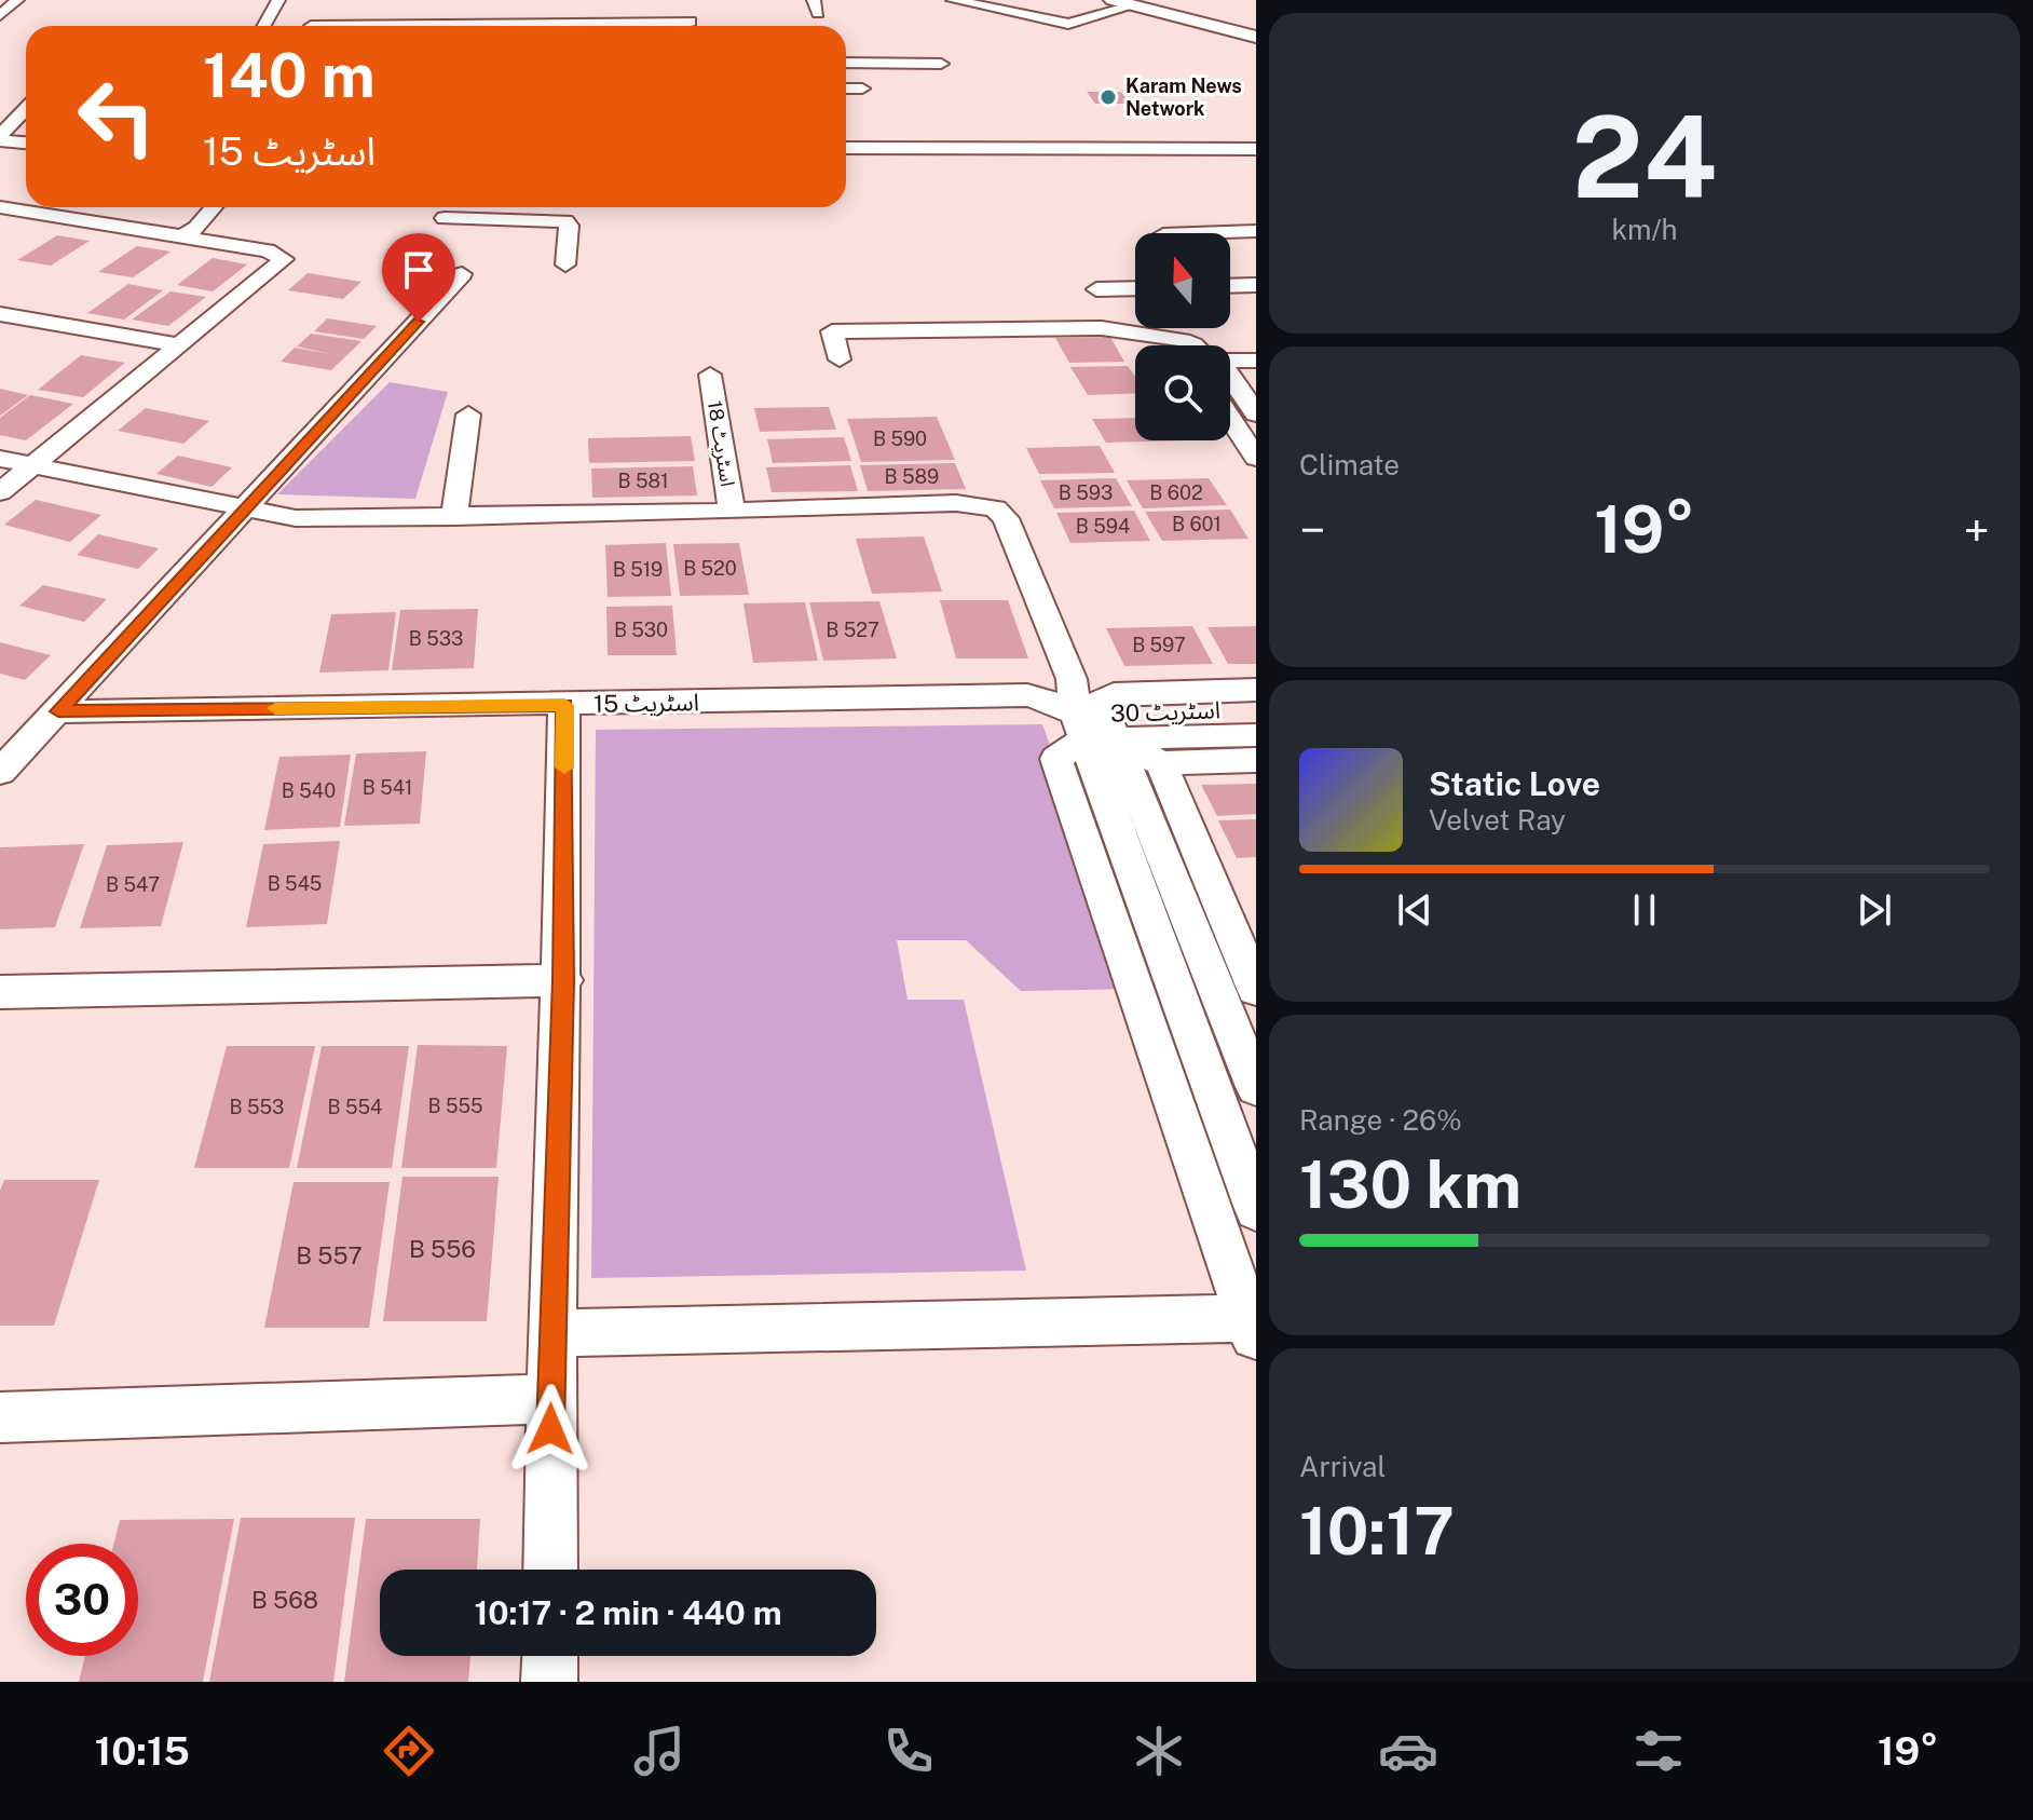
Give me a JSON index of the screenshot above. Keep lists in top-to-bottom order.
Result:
{
  "streets": {
    "street": ["اسٹریٹ 18", "اسٹریٹ 15", "اسٹریٹ 30"]
  },
  "crossings": [
    ["اسٹریٹ 15", "اسٹریٹ 30"]
  ],
  "places": ["Karam News Network"],
  "house_numbers": [
    "B 590",
    "B 589",
    "B 581",
    "B 593",
    "B 602",
    "B 601",
    "B 594",
    "B 520",
    "B 519",
    "B 530",
    "B 527",
    "B 533",
    "B 597",
    "B 541",
    "B 540",
    "B 545",
    "B 547",
    "B 555",
    "B 553",
    "B 554",
    "B 556",
    "B 557",
    "B 568"
  ],
  "north": "top",
  "page": {
    "tile": [
      ["24", "km/h"],
      "Climate",
      ["Range · 26%", "130 km"],
      ["Arrival", "10:17"]
    ],
    "turn": ["140 m", "اسٹریٹ 15"],
    "heat": ["−", "19°", "+"],
    "song": ["Static Love", "Velvet Ray"],
    "limit": "30",
    "trip": "10:17 · 2 min · 440 m",
    "tabs": ["10:15", "19°"]
  }
}
